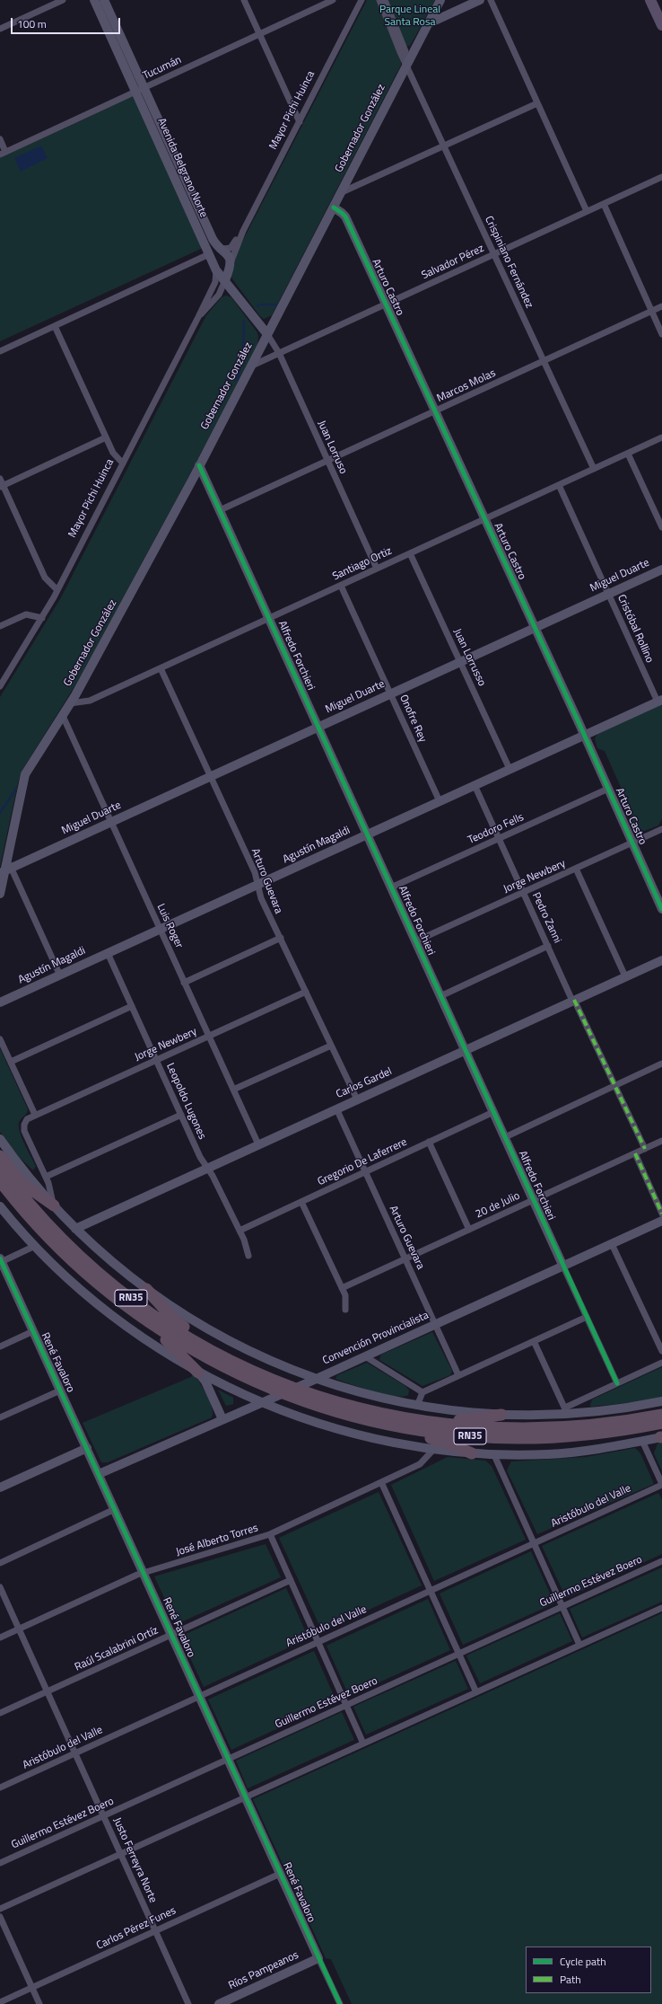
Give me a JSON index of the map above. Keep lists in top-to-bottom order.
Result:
{
  "streets": {
    "highway": ["RN35"],
    "street": [
      "Tucumán",
      "Mayor Pichi Huinca",
      "Gobernador González",
      "Avenida Belgrano Norte",
      "Salvador Pérez",
      "Crispiniano Fernández",
      "Arturo Castro",
      "Marcos Molas",
      "Juan Lorruso",
      "Santiago Ortiz",
      "Miguel Duarte",
      "Cristóbal Rollino",
      "Alfredo Forchieri",
      "Juan Lorrusso",
      "Onofre Rey",
      "Teodoro Fells",
      "Agustín Magaldi",
      "Jorge Newbery",
      "Arturo Guevara",
      "Pedro Zanni",
      "Luis Roger",
      "Carlos Gardel",
      "Leopoldo Lugones",
      "Gregorio De Laferrere",
      "20 de Julio",
      "Convención Provincialista",
      "René Favaloro",
      "Aristóbulo del Valle",
      "José Alberto Torres",
      "Guillermo Estévez Boero",
      "Raúl Scalabrini Ortíz",
      "Justo Ferreyra Norte",
      "Carlos Pérez Funes",
      "Ríos Pampeanos"
    ]
  },
  "crossings": [
    ["Tucumán", "Avenida Belgrano Norte"],
    ["Mayor Pichi Huinca", "Avenida Belgrano Norte"],
    ["Gobernador González", "Avenida Belgrano Norte"],
    ["Gobernador González", "Salvador Pérez"],
    ["Gobernador González", "Crispiniano Fernández"],
    ["Gobernador González", "Arturo Castro"],
    ["Gobernador González", "Juan Lorruso"],
    ["Gobernador González", "Santiago Ortiz"],
    ["Gobernador González", "Miguel Duarte"],
    ["Gobernador González", "Alfredo Forchieri"],
    ["Gobernador González", "Luis Roger"],
    ["Avenida Belgrano Norte", "Juan Lorruso"],
    ["Salvador Pérez", "Crispiniano Fernández"],
    ["Salvador Pérez", "Arturo Castro"],
    ["Salvador Pérez", "Juan Lorruso"],
    ["Crispiniano Fernández", "Marcos Molas"],
    ["Crispiniano Fernández", "Santiago Ortiz"],
    ["Arturo Castro", "Marcos Molas"],
    ["Arturo Castro", "Santiago Ortiz"],
    ["Arturo Castro", "Miguel Duarte"],
    ["Arturo Castro", "Teodoro Fells"],
    ["Arturo Castro", "Agustín Magaldi"],
    ["Arturo Castro", "Jorge Newbery"],
    ["Marcos Molas", "Juan Lorruso"],
    ["Marcos Molas", "Alfredo Forchieri"],
    ["Juan Lorruso", "Santiago Ortiz"],
    ["Santiago Ortiz", "Cristóbal Rollino"],
    ["Santiago Ortiz", "Alfredo Forchieri"],
    ["Santiago Ortiz", "Juan Lorrusso"],
    ["Santiago Ortiz", "Onofre Rey"],
    ["Santiago Ortiz", "Arturo Guevara"],
    ["Miguel Duarte", "Cristóbal Rollino"],
    ["Miguel Duarte", "Alfredo Forchieri"],
    ["Miguel Duarte", "Juan Lorrusso"],
    ["Miguel Duarte", "Onofre Rey"],
    ["Miguel Duarte", "Arturo Guevara"],
    ["Miguel Duarte", "Luis Roger"],
    ["Cristóbal Rollino", "Agustín Magaldi"],
    ["Alfredo Forchieri", "Teodoro Fells"],
    ["Alfredo Forchieri", "Agustín Magaldi"],
    ["Alfredo Forchieri", "Jorge Newbery"],
    ["Alfredo Forchieri", "Carlos Gardel"],
    ["Alfredo Forchieri", "Gregorio De Laferrere"],
    ["Alfredo Forchieri", "20 de Julio"],
    ["Alfredo Forchieri", "Convención Provincialista"],
    ["Juan Lorrusso", "Agustín Magaldi"],
    ["Onofre Rey", "Agustín Magaldi"],
    ["Teodoro Fells", "Pedro Zanni"],
    ["Agustín Magaldi", "Arturo Guevara"],
    ["Agustín Magaldi", "Pedro Zanni"],
    ["Agustín Magaldi", "Luis Roger"],
    ["Agustín Magaldi", "Leopoldo Lugones"],
    ["Jorge Newbery", "Arturo Guevara"],
    ["Jorge Newbery", "Pedro Zanni"],
    ["Jorge Newbery", "Luis Roger"],
    ["Jorge Newbery", "Leopoldo Lugones"],
    ["Arturo Guevara", "Carlos Gardel"],
    ["Arturo Guevara", "Gregorio De Laferrere"],
    ["Arturo Guevara", "20 de Julio"],
    ["Arturo Guevara", "Convención Provincialista"],
    ["Pedro Zanni", "Carlos Gardel"],
    ["Pedro Zanni", "20 de Julio"],
    ["Luis Roger", "Carlos Gardel"],
    ["Carlos Gardel", "Leopoldo Lugones"],
    ["Leopoldo Lugones", "Gregorio De Laferrere"],
    ["RN35", "Convención Provincialista"],
    ["Convención Provincialista", "René Favaloro"],
    ["René Favaloro", "Aristóbulo del Valle"],
    ["René Favaloro", "José Alberto Torres"],
    ["René Favaloro", "Guillermo Estévez Boero"],
    ["René Favaloro", "Raúl Scalabrini Ortíz"],
    ["René Favaloro", "Carlos Pérez Funes"],
    ["René Favaloro", "Ríos Pampeanos"],
    ["Aristóbulo del Valle", "Justo Ferreyra Norte"],
    ["José Alberto Torres", "Justo Ferreyra Norte"],
    ["Guillermo Estévez Boero", "Justo Ferreyra Norte"],
    ["Raúl Scalabrini Ortíz", "Justo Ferreyra Norte"],
    ["Justo Ferreyra Norte", "Carlos Pérez Funes"]
  ],
  "parks": ["Parque Lineal Santa Rosa"],
  "legend": ["Cycle path", "Path"],
  "scale_bar": "100 m"
}
